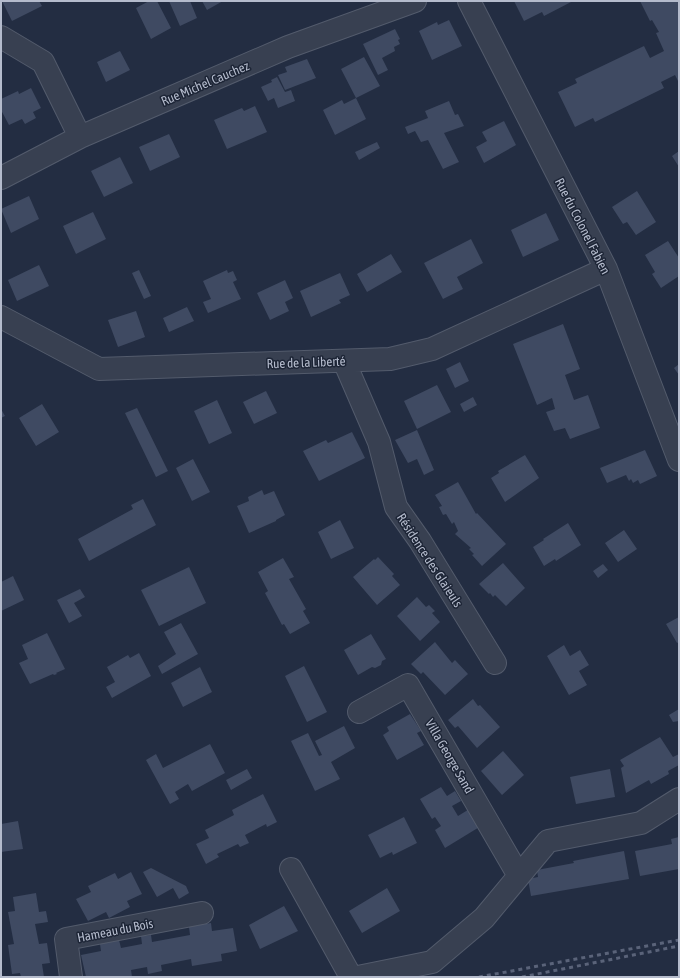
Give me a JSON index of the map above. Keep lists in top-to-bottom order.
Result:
{
  "streets": {
    "street": [
      "Rue Michel Cauchez",
      "Rue du Colonel Fabien",
      "Rue de la Liberté",
      "Résidence des Glaieuls",
      "Villa George Sand",
      "Hameau du Bois"
    ]
  },
  "crossings": [
    ["Rue du Colonel Fabien", "Rue de la Liberté"],
    ["Rue de la Liberté", "Résidence des Glaieuls"]
  ]
}
